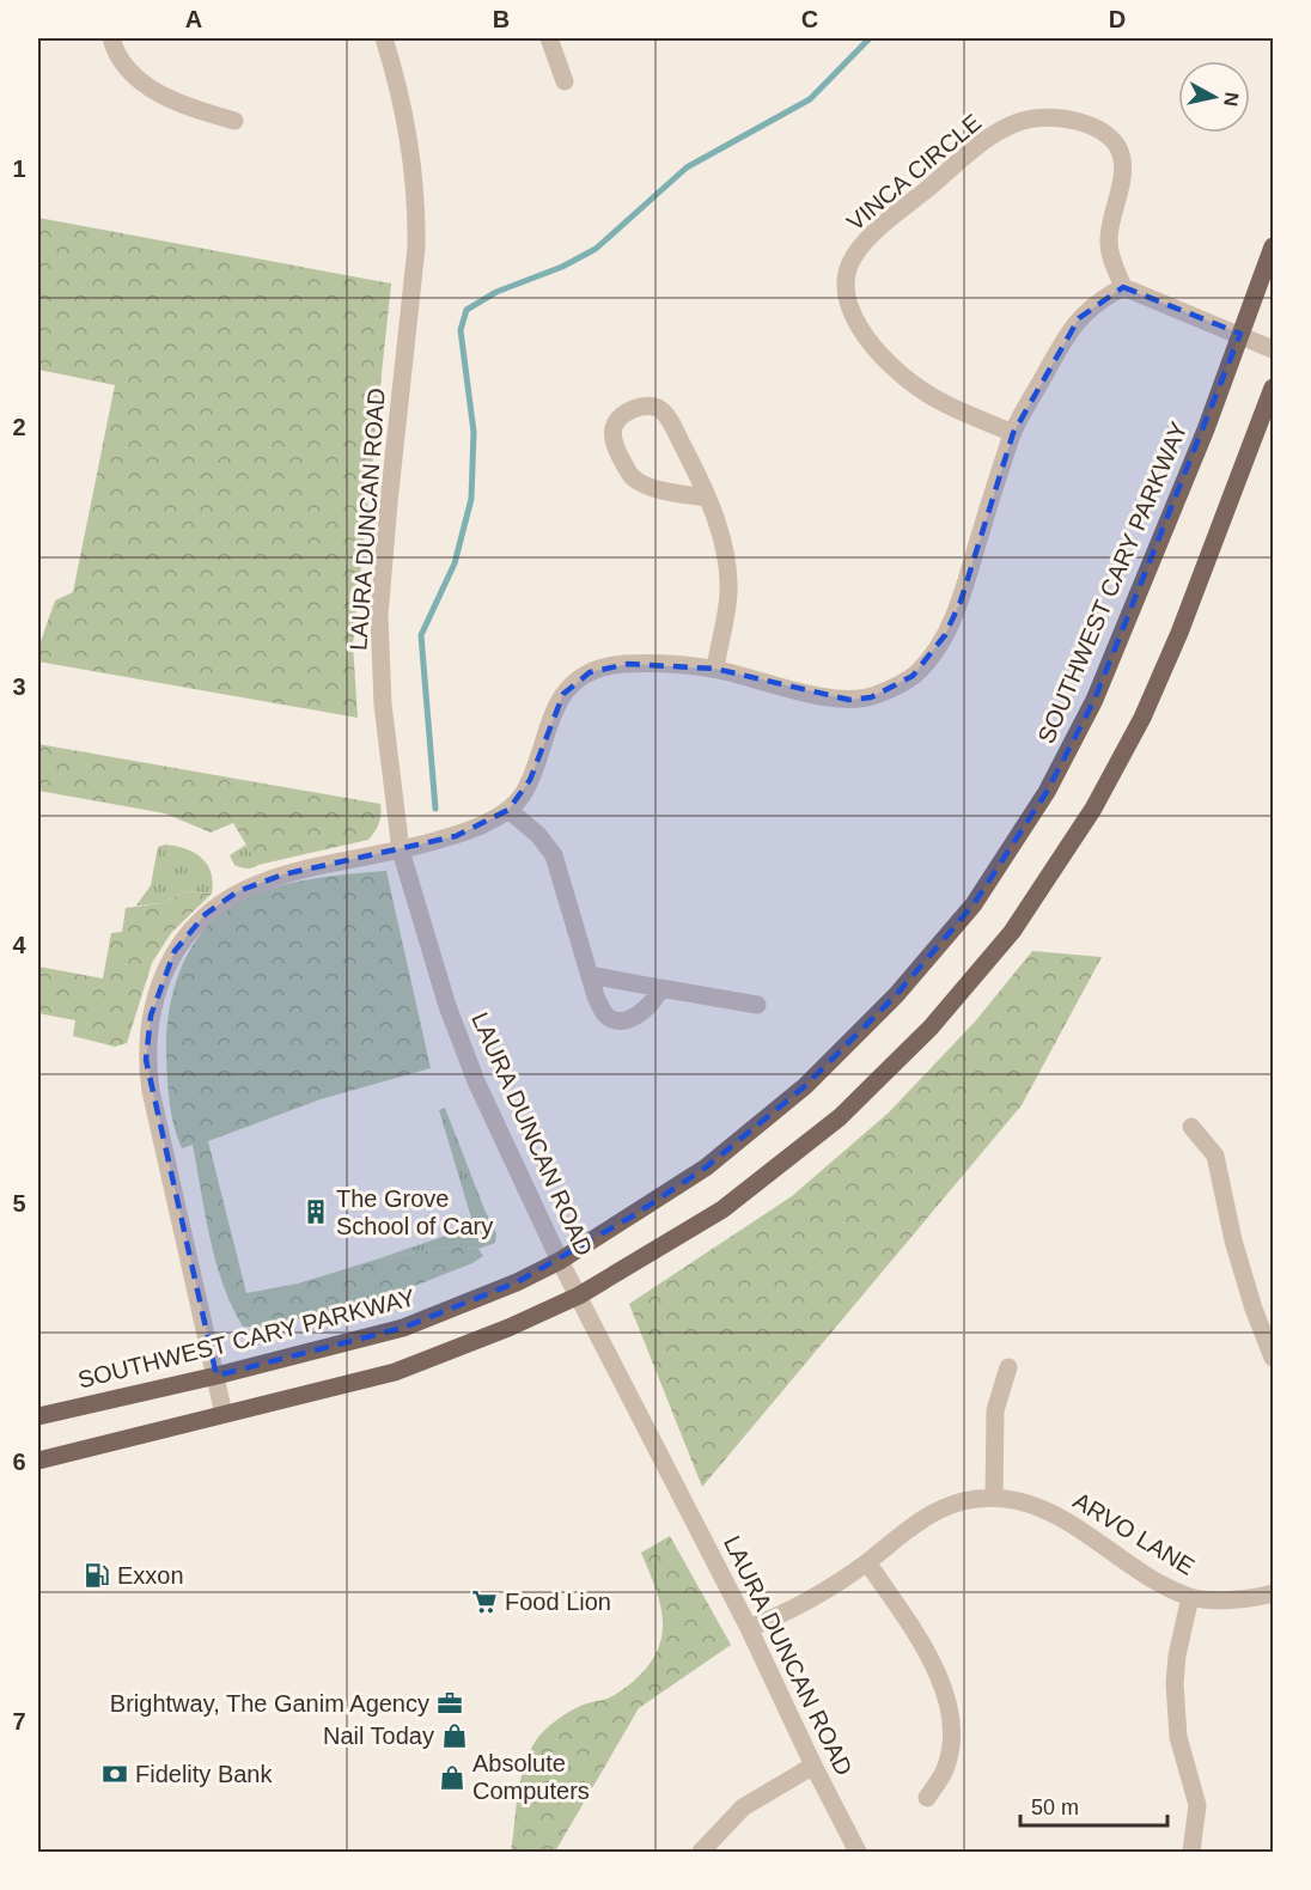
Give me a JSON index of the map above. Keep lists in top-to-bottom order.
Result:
{
  "streets": {
    "main road": ["SOUTHWEST CARY PARKWAY"],
    "street": ["VINCA CIRCLE", "LAURA DUNCAN ROAD", "ARVO LANE"]
  },
  "crossings": [
    ["LAURA DUNCAN ROAD", "SOUTHWEST CARY PARKWAY"],
    ["LAURA DUNCAN ROAD", "ARVO LANE"]
  ],
  "places": {
    "building": ["The Grove School of Cary"],
    "fuel station": ["Exxon"],
    "supermarket": ["Food Lion"],
    "office": ["Brightway, The Ganim Agency"],
    "shop": ["Nail Today", "Absolute Computers"],
    "bank": ["Fidelity Bank"]
  },
  "scale_bar": "50 m",
  "north": "right",
  "grid": {
    "columns": [
      "A",
      "B",
      "C",
      "D"
    ],
    "rows": [
      "1",
      "2",
      "3",
      "4",
      "5",
      "6",
      "7"
    ]
  }
}
